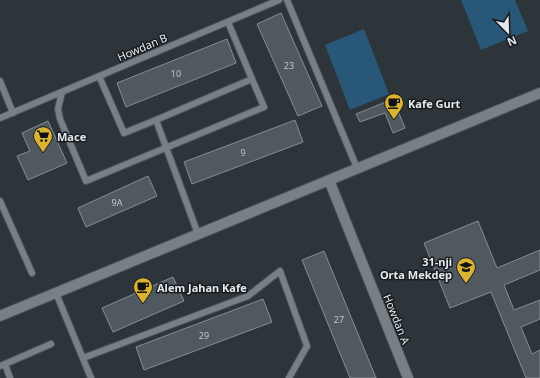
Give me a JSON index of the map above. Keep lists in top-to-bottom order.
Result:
{
  "streets": {
    "street": ["Howdan A"],
    "lane": ["Howdan B"]
  },
  "places": {
    "cafe": ["Kafe Gurt", "Alem Jahan Kafe"],
    "supermarket": ["Mace"],
    "school or university": ["31-nji Orta Mekdep"]
  },
  "house_numbers": [
    "23",
    "10",
    "9",
    "9A",
    "27",
    "29"
  ],
  "north": "bottom right"
}
